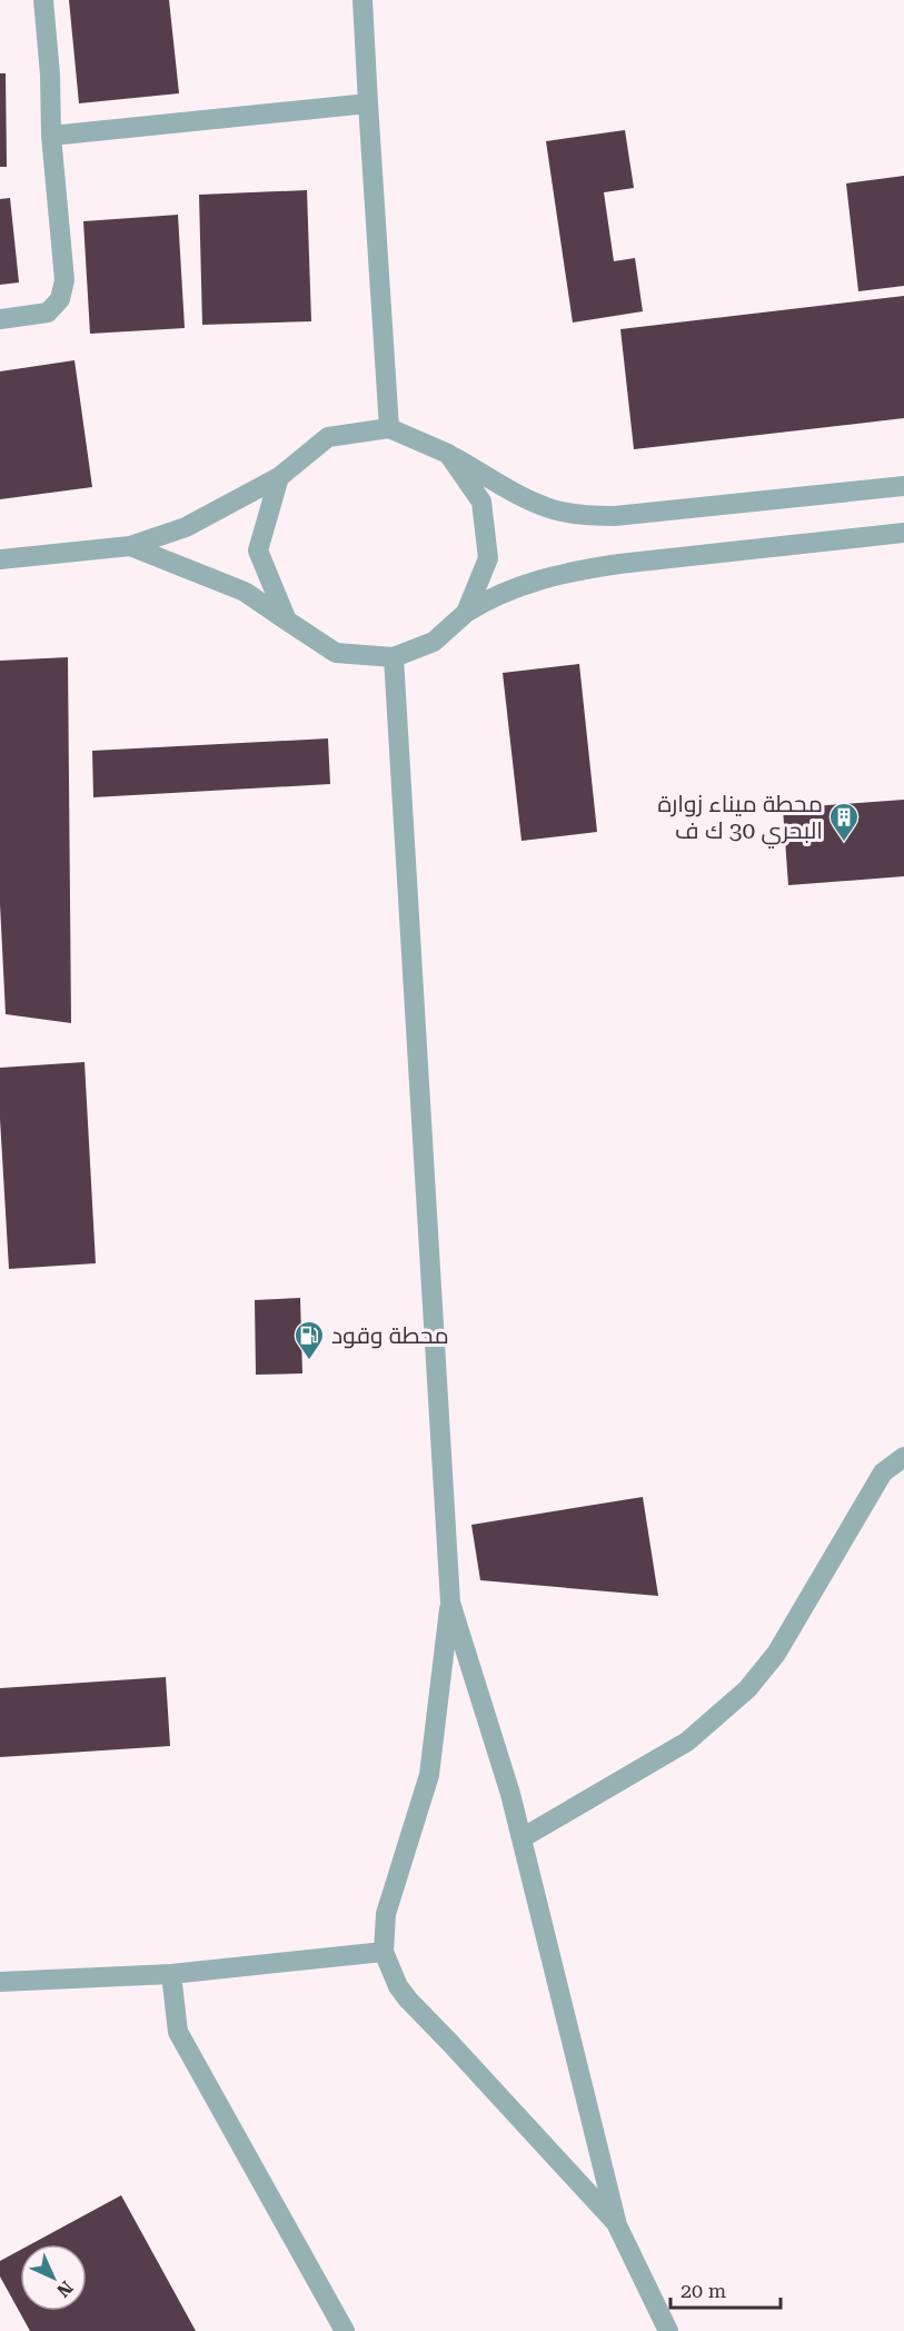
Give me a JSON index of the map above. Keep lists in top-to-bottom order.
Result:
{
  "places": {
    "building": ["محطة ميناء زوارة البحري 30 ك ف"],
    "fuel station": ["محطة وقود"]
  },
  "scale_bar": "20 m",
  "north": "bottom right"
}
